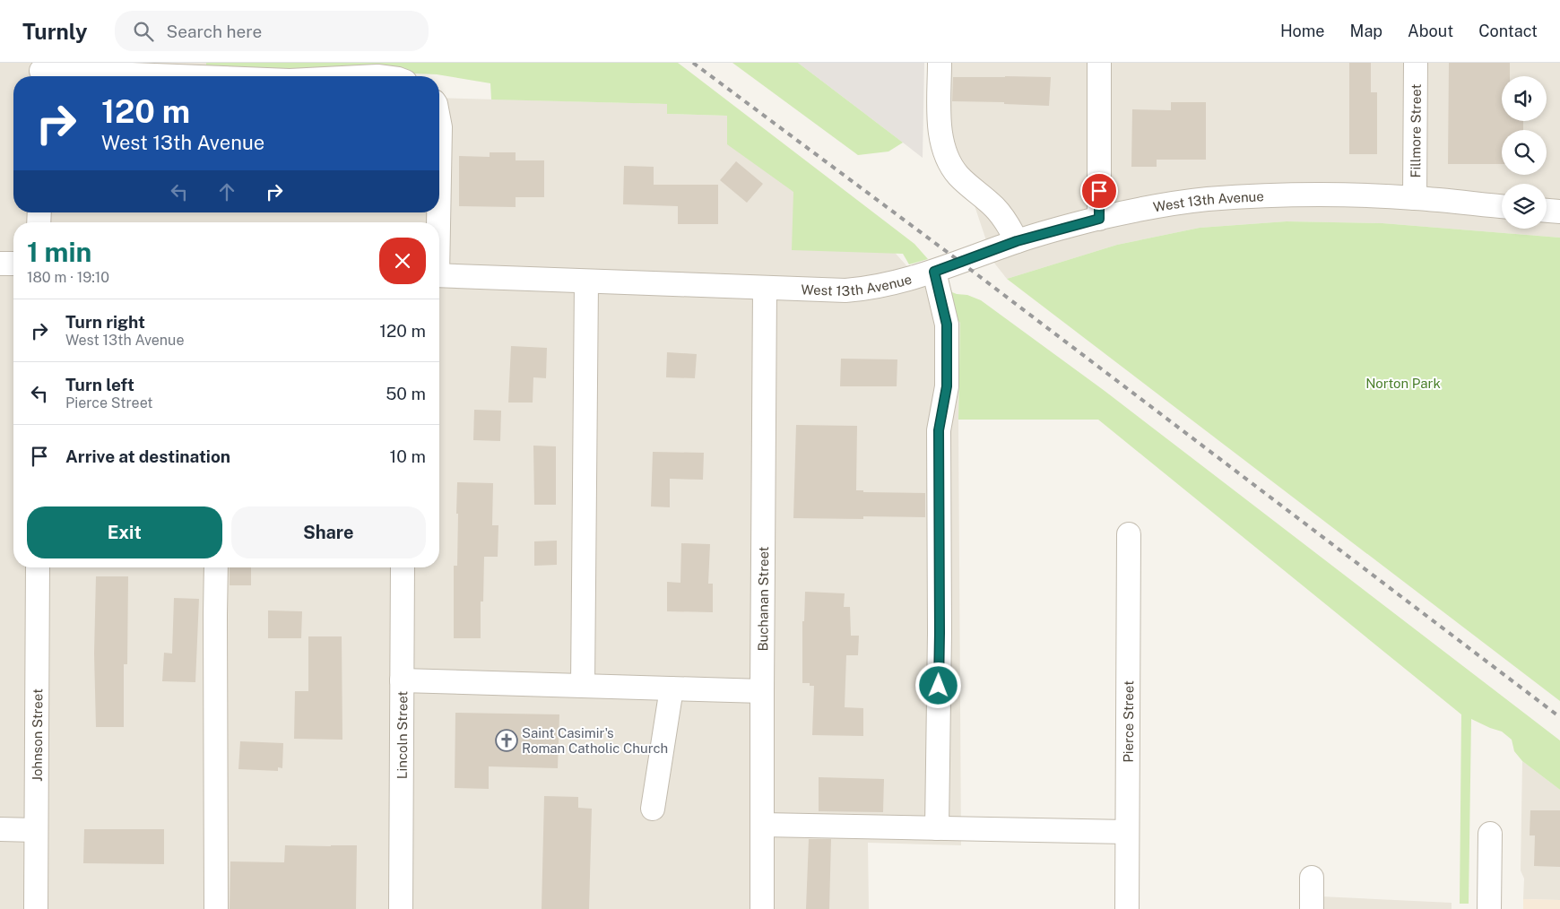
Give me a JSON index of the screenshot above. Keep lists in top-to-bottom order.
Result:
{
  "streets": {
    "street": [
      "Fillmore Street",
      "West 13th Avenue",
      "Buchanan Street",
      "Pierce Street",
      "Johnson Street",
      "Lincoln Street"
    ]
  },
  "crossings": [
    ["Fillmore Street", "West 13th Avenue"],
    ["West 13th Avenue", "Buchanan Street"]
  ],
  "parks": ["Norton Park"],
  "places": {
    "church": ["Saint Casimir's Roman Catholic Church"]
  },
  "page": {
    "header": "Turnly",
    "search": "Search here",
    "nav": [
      "Home",
      "Map",
      "About",
      "Contact"
    ],
    "turn": ["120 m", "West 13th Avenue"],
    "heading": ["1 min", "180 m · 19:10"],
    "list": [
      {
        "name": "Turn right",
        "note": "West 13th Avenue",
        "value": "120 m"
      },
      {
        "name": "Turn left",
        "note": "Pierce Street",
        "value": "50 m"
      },
      {
        "name": "Arrive at destination",
        "value": "10 m"
      }
    ],
    "buttons": ["Exit", "Share"]
  }
}
